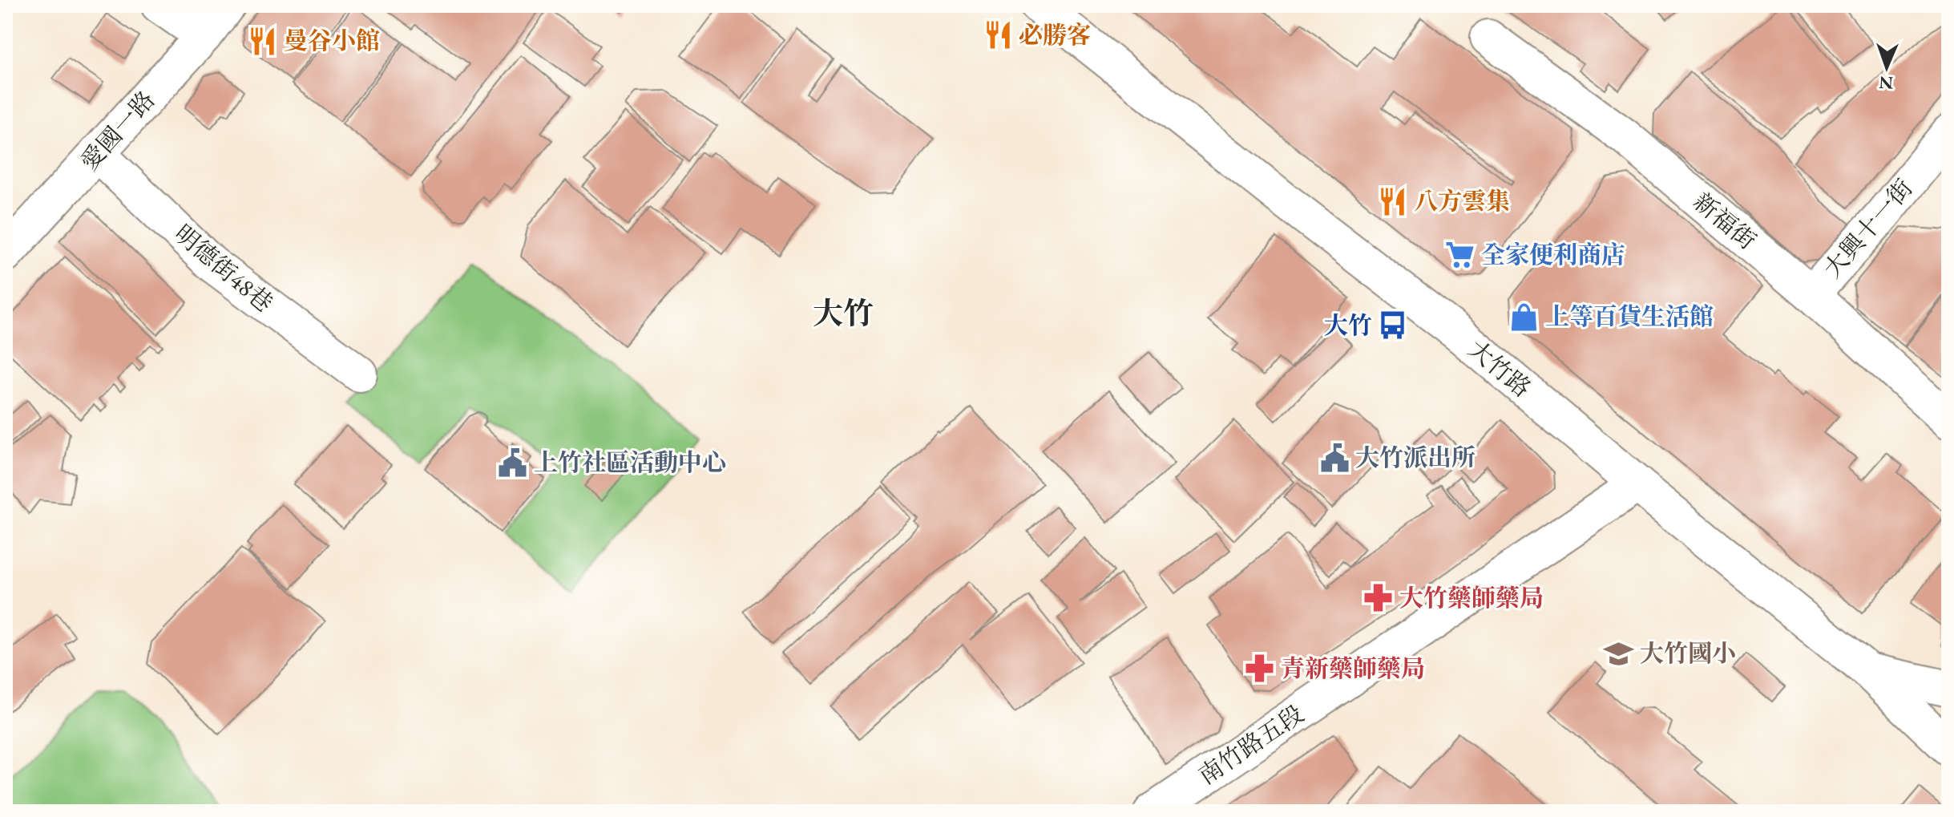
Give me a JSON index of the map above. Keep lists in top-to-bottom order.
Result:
{
  "streets": {
    "street": [
      "愛國一路",
      "新福街",
      "大興十一街",
      "明德街48巷",
      "大竹路",
      "南竹路五段"
    ]
  },
  "crossings": [
    ["愛國一路", "明德街48巷"],
    ["新福街", "大興十一街"],
    ["大竹路", "南竹路五段"]
  ],
  "districts": ["大竹"],
  "places": {
    "restaurant": ["必勝客", "曼谷小館", "八方雲集"],
    "supermarket": ["全家便利商店"],
    "shop": ["上等百貨生活館"],
    "bus stop": ["大竹"],
    "public building": ["大竹派出所", "上竹社區活動中心"],
    "pharmacy": ["大竹藥師藥局", "青新藥師藥局"],
    "school or university": ["大竹國小"]
  },
  "north": "bottom"
}
